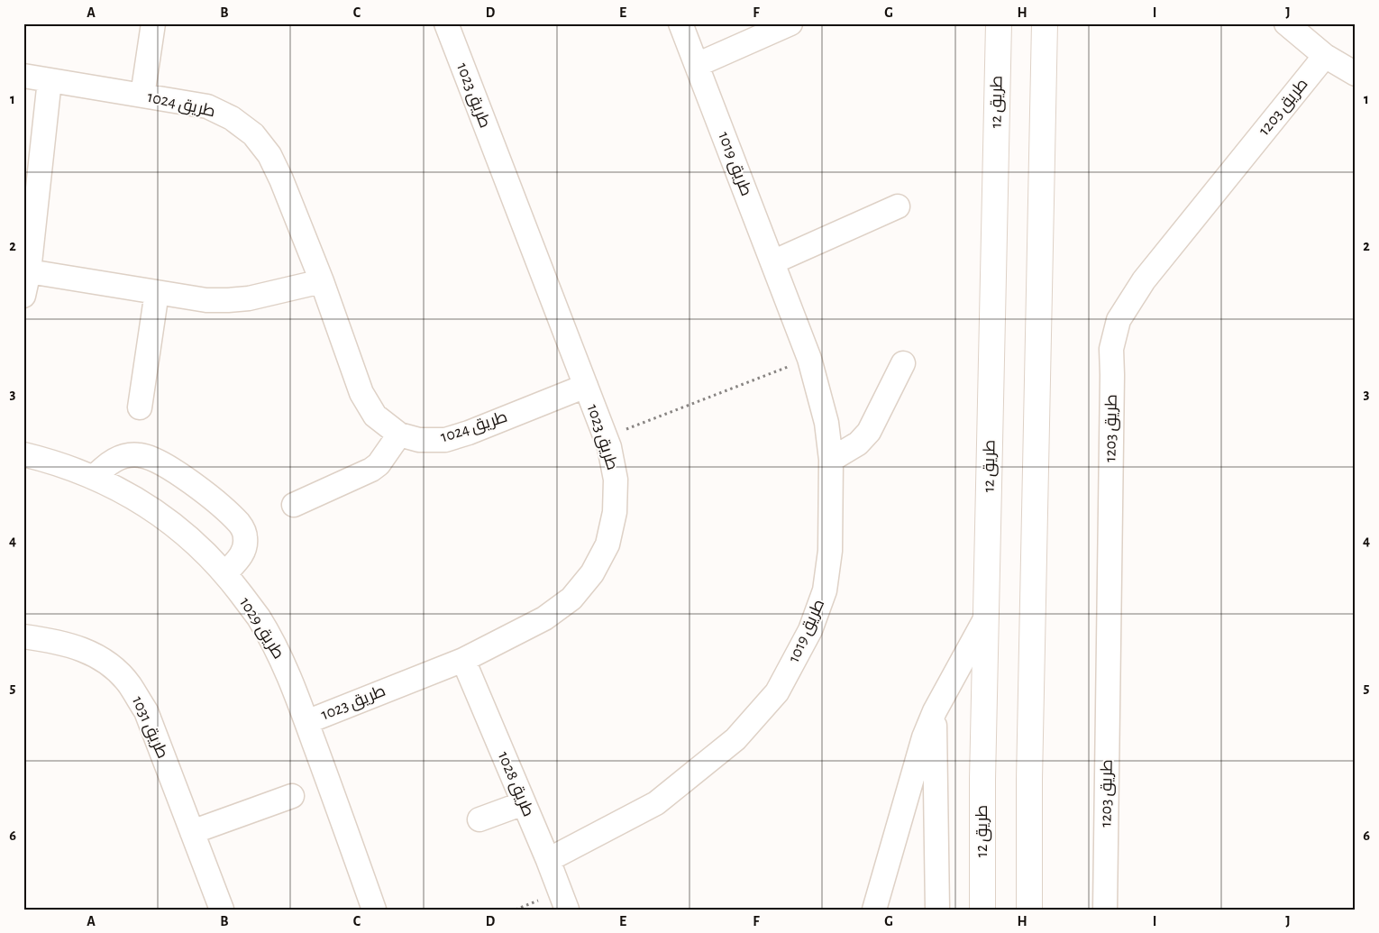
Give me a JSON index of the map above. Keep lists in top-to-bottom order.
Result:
{
  "streets": {
    "main road": ["طريق 12"],
    "street": [
      "طريق 1023",
      "طريق 1024",
      "طريق 1203",
      "طريق 1019",
      "طريق 1029",
      "طريق 1031",
      "طريق 1028"
    ]
  },
  "crossings": [
    ["طريق 1023", "طريق 1024"],
    ["طريق 1023", "طريق 1029"],
    ["طريق 1023", "طريق 1028"],
    ["طريق 1019", "طريق 1028"]
  ],
  "grid": {
    "columns": [
      "A",
      "B",
      "C",
      "D",
      "E",
      "F",
      "G",
      "H",
      "I",
      "J"
    ],
    "rows": [
      "1",
      "2",
      "3",
      "4",
      "5",
      "6"
    ]
  }
}
